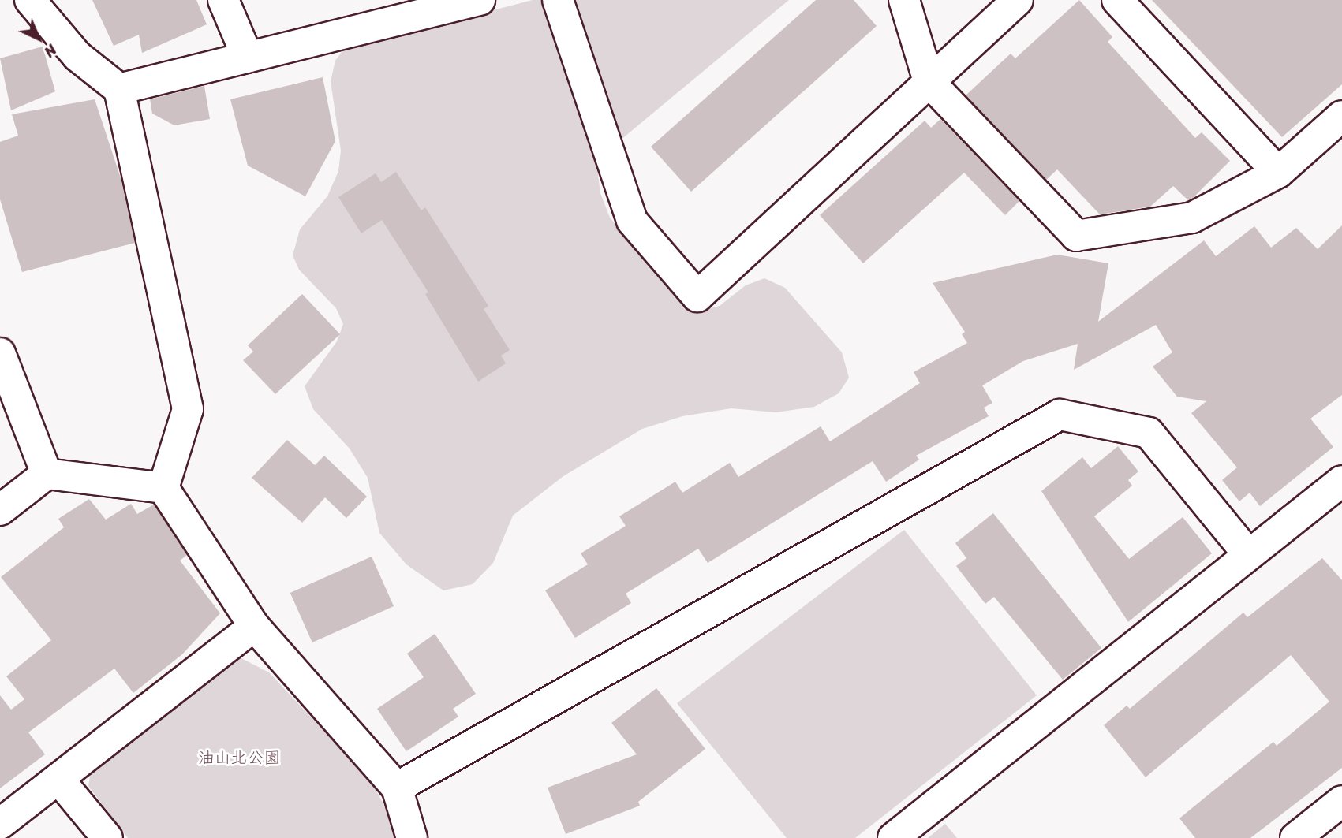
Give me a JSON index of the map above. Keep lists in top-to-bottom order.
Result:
{
  "parks": ["油山北公園"],
  "north": "bottom right"
}
